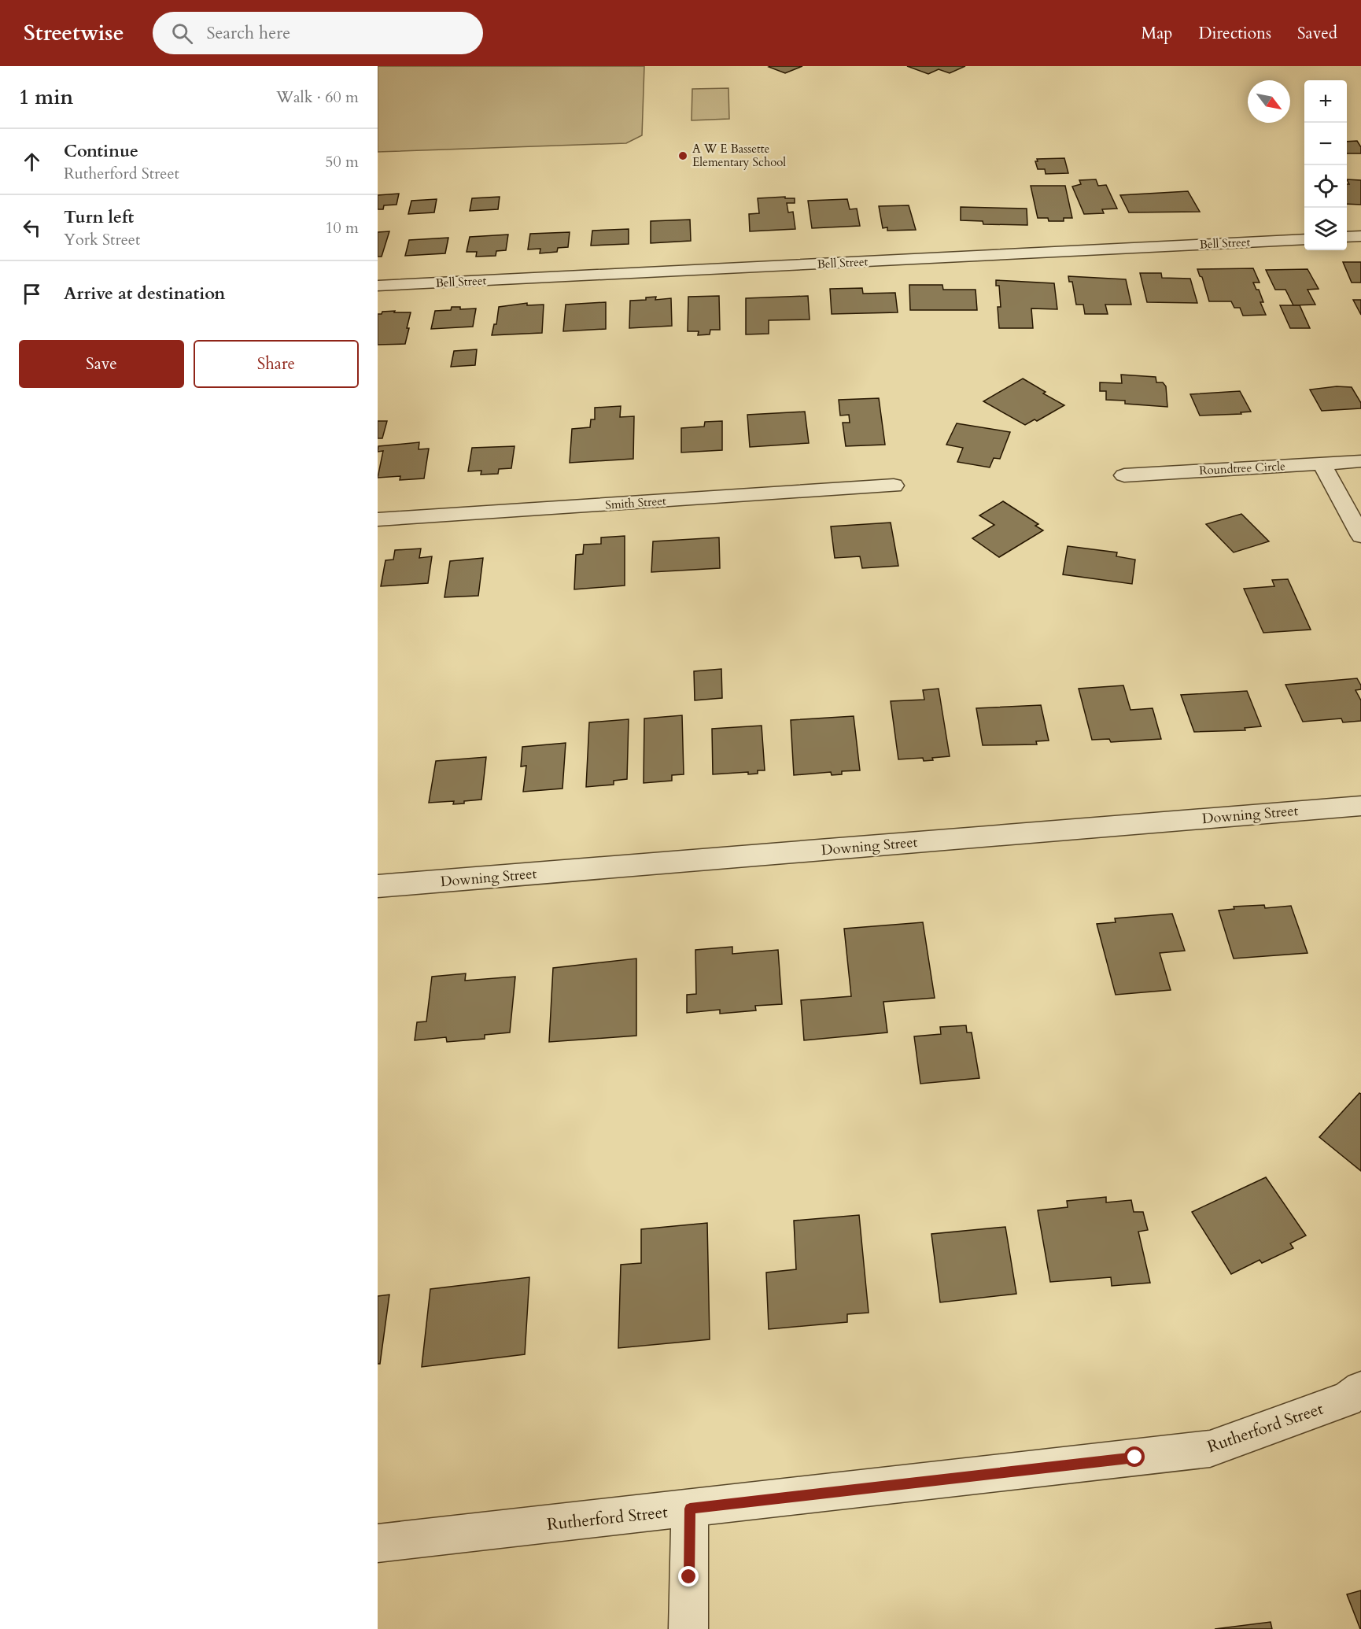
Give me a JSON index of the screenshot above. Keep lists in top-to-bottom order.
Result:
{
  "streets": {
    "street": [
      "Bell Street",
      "Roundtree Circle",
      "Smith Street",
      "Downing Street",
      "Rutherford Street"
    ]
  },
  "places": ["A W E Bassette Elementary School"],
  "north": "bottom right",
  "page": {
    "header": "Streetwise",
    "search": "Search here",
    "nav": ["Map", "Directions", "Saved"],
    "heading": ["1 min", "Walk · 60 m"],
    "map_buttons": ["+", "−"],
    "list": [
      ["Continue", "Rutherford Street", "50 m"],
      ["Turn left", "York Street", "10 m"],
      "Arrive at destination"
    ],
    "buttons": ["Save", "Share"]
  }
}
